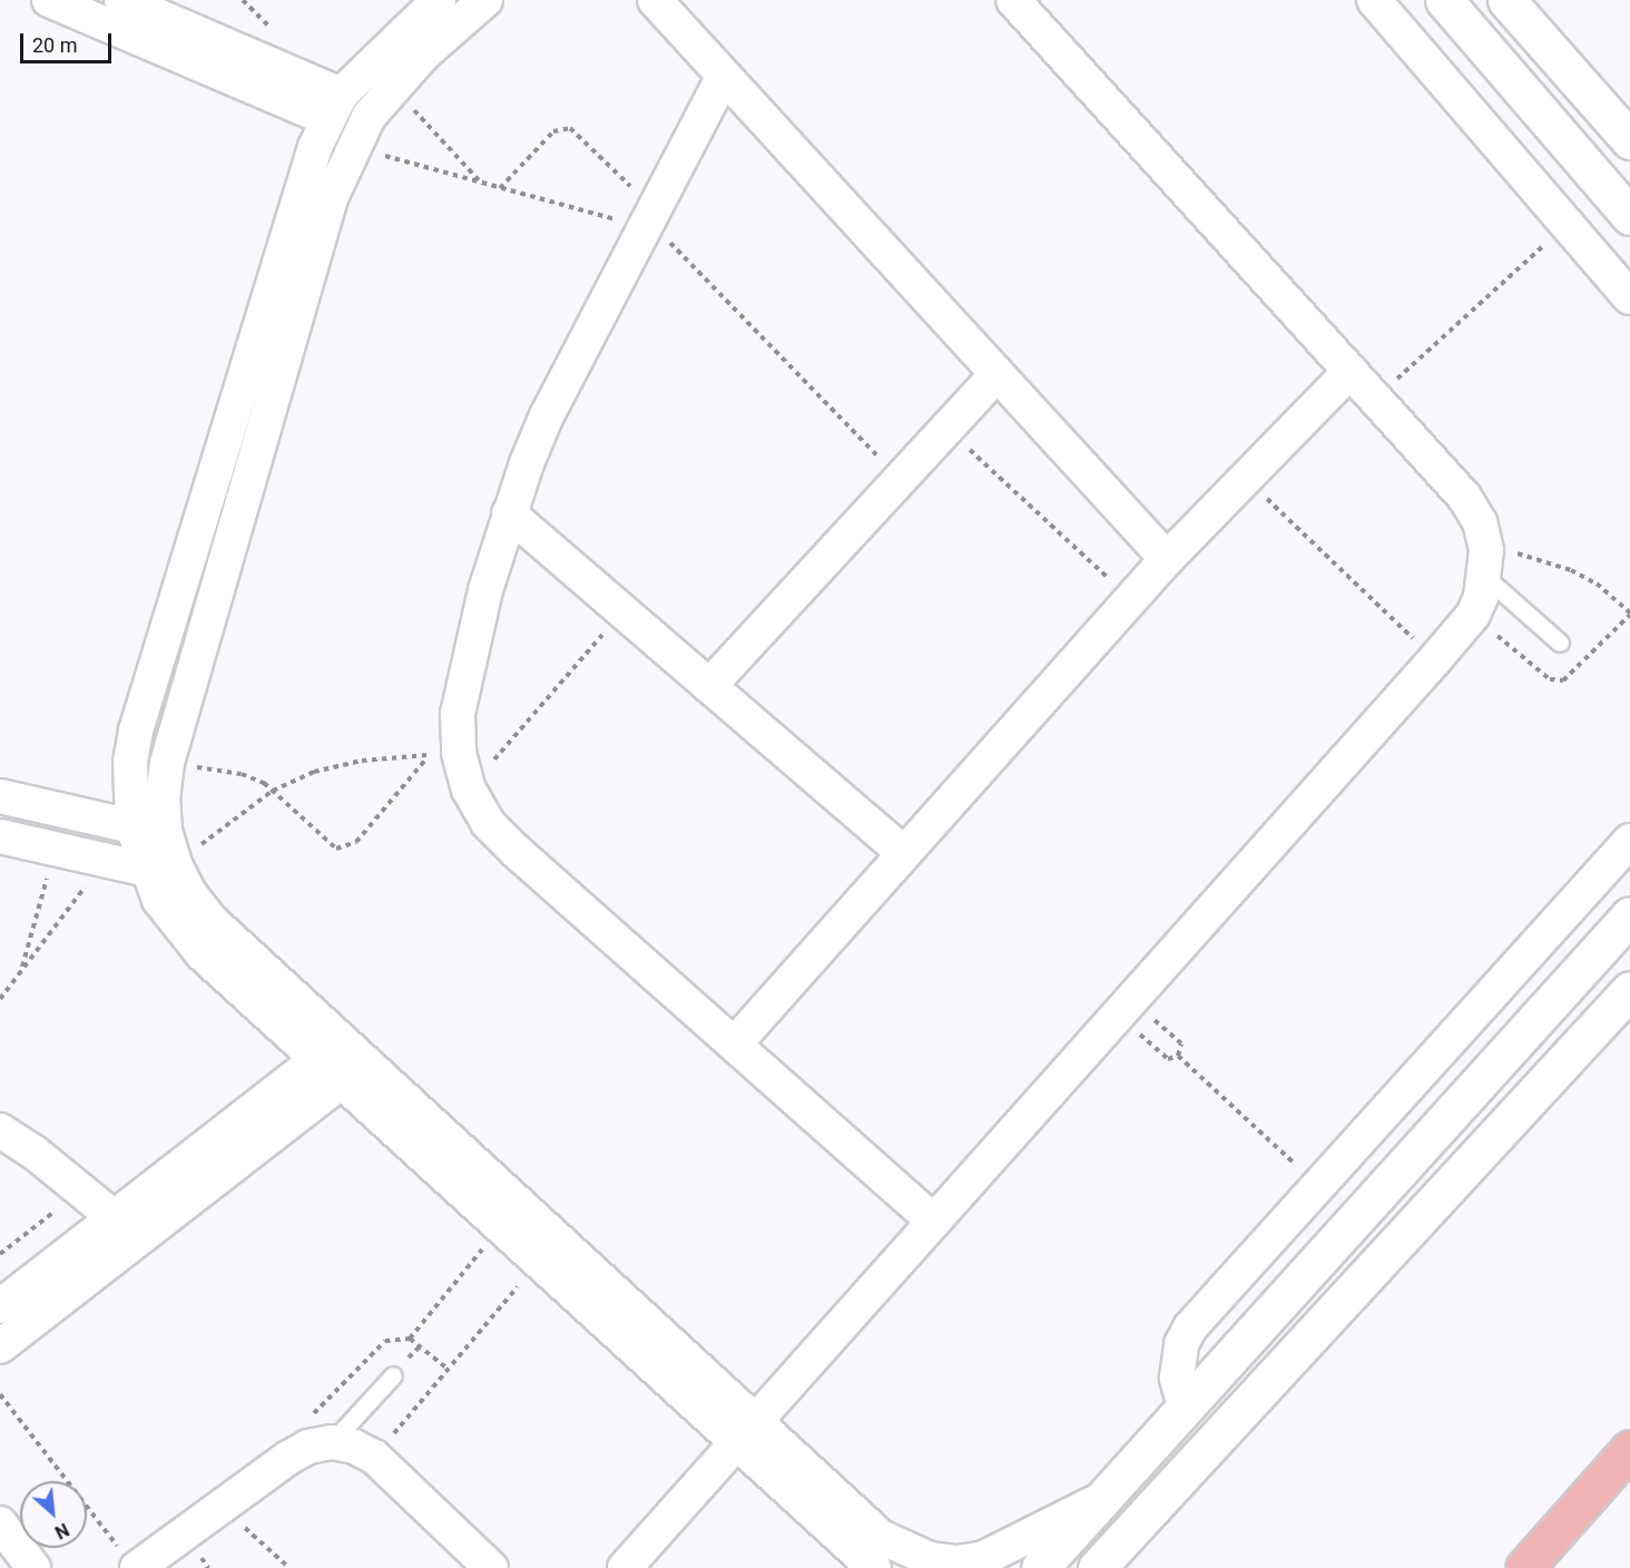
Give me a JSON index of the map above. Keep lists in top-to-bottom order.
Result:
{
  "scale_bar": "20 m",
  "north": "bottom right"
}
